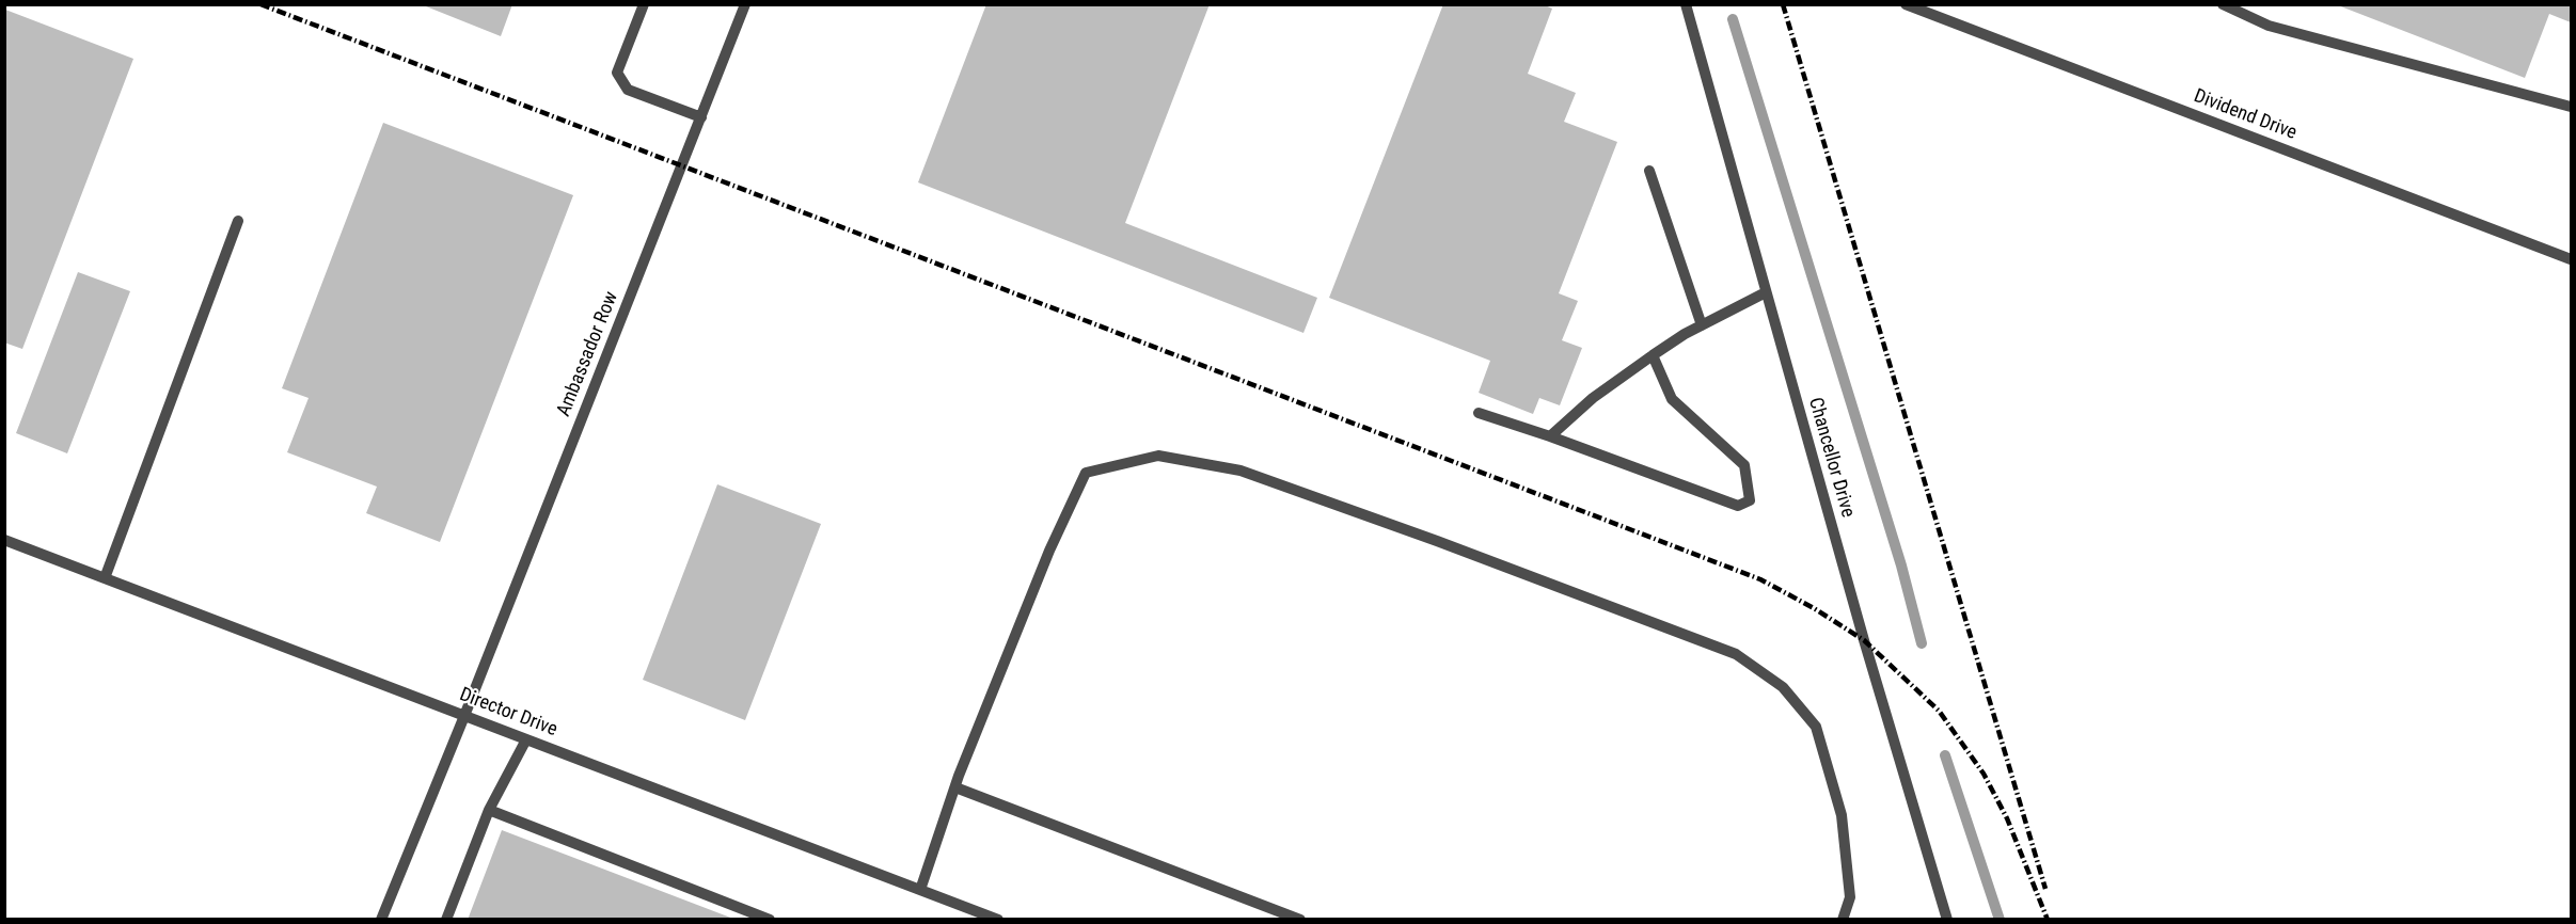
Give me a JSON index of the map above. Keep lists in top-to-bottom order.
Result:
{
  "streets": {
    "street": [
      "Dividend Drive",
      "Ambassador Row",
      "Chancellor Drive",
      "Director Drive"
    ]
  },
  "crossings": [
    ["Ambassador Row", "Director Drive"]
  ]
}
